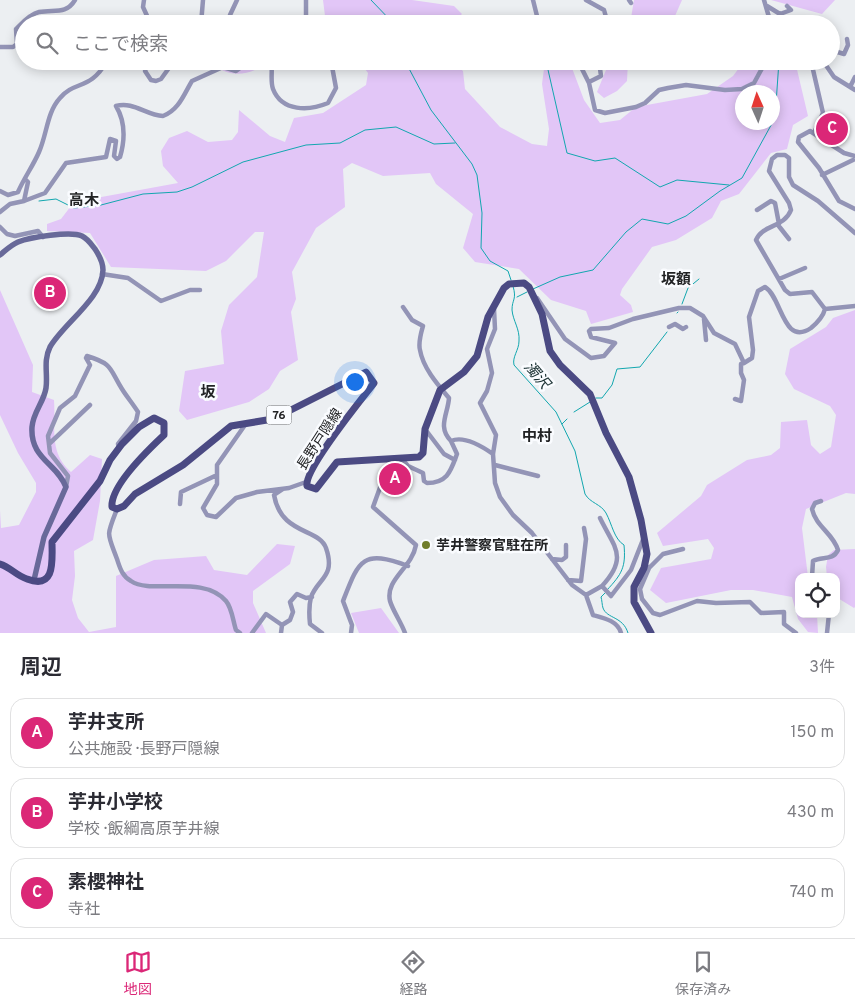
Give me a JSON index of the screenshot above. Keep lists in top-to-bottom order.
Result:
{
  "streets": {
    "main road": ["76", "長野戸隠線"]
  },
  "districts": [
    "高木",
    "坂額",
    "坂",
    "中村"
  ],
  "water": ["濁沢"],
  "places": ["芋井警察官駐在所"],
  "north": "top",
  "page": {
    "search": "ここで検索",
    "pins": ["C", "B", "A"],
    "heading": ["周辺", "3件"],
    "list": [
      {
        "mark": "A",
        "name": "芋井支所",
        "note": "公共施設 · 長野戸隠線",
        "value": "150 m"
      },
      {
        "mark": "B",
        "name": "芋井小学校",
        "note": "学校 · 飯綱高原芋井線",
        "value": "430 m"
      },
      {
        "mark": "C",
        "name": "素櫻神社",
        "note": "寺社",
        "value": "740 m"
      }
    ],
    "nav": ["地図", "経路", "保存済み"]
  }
}
